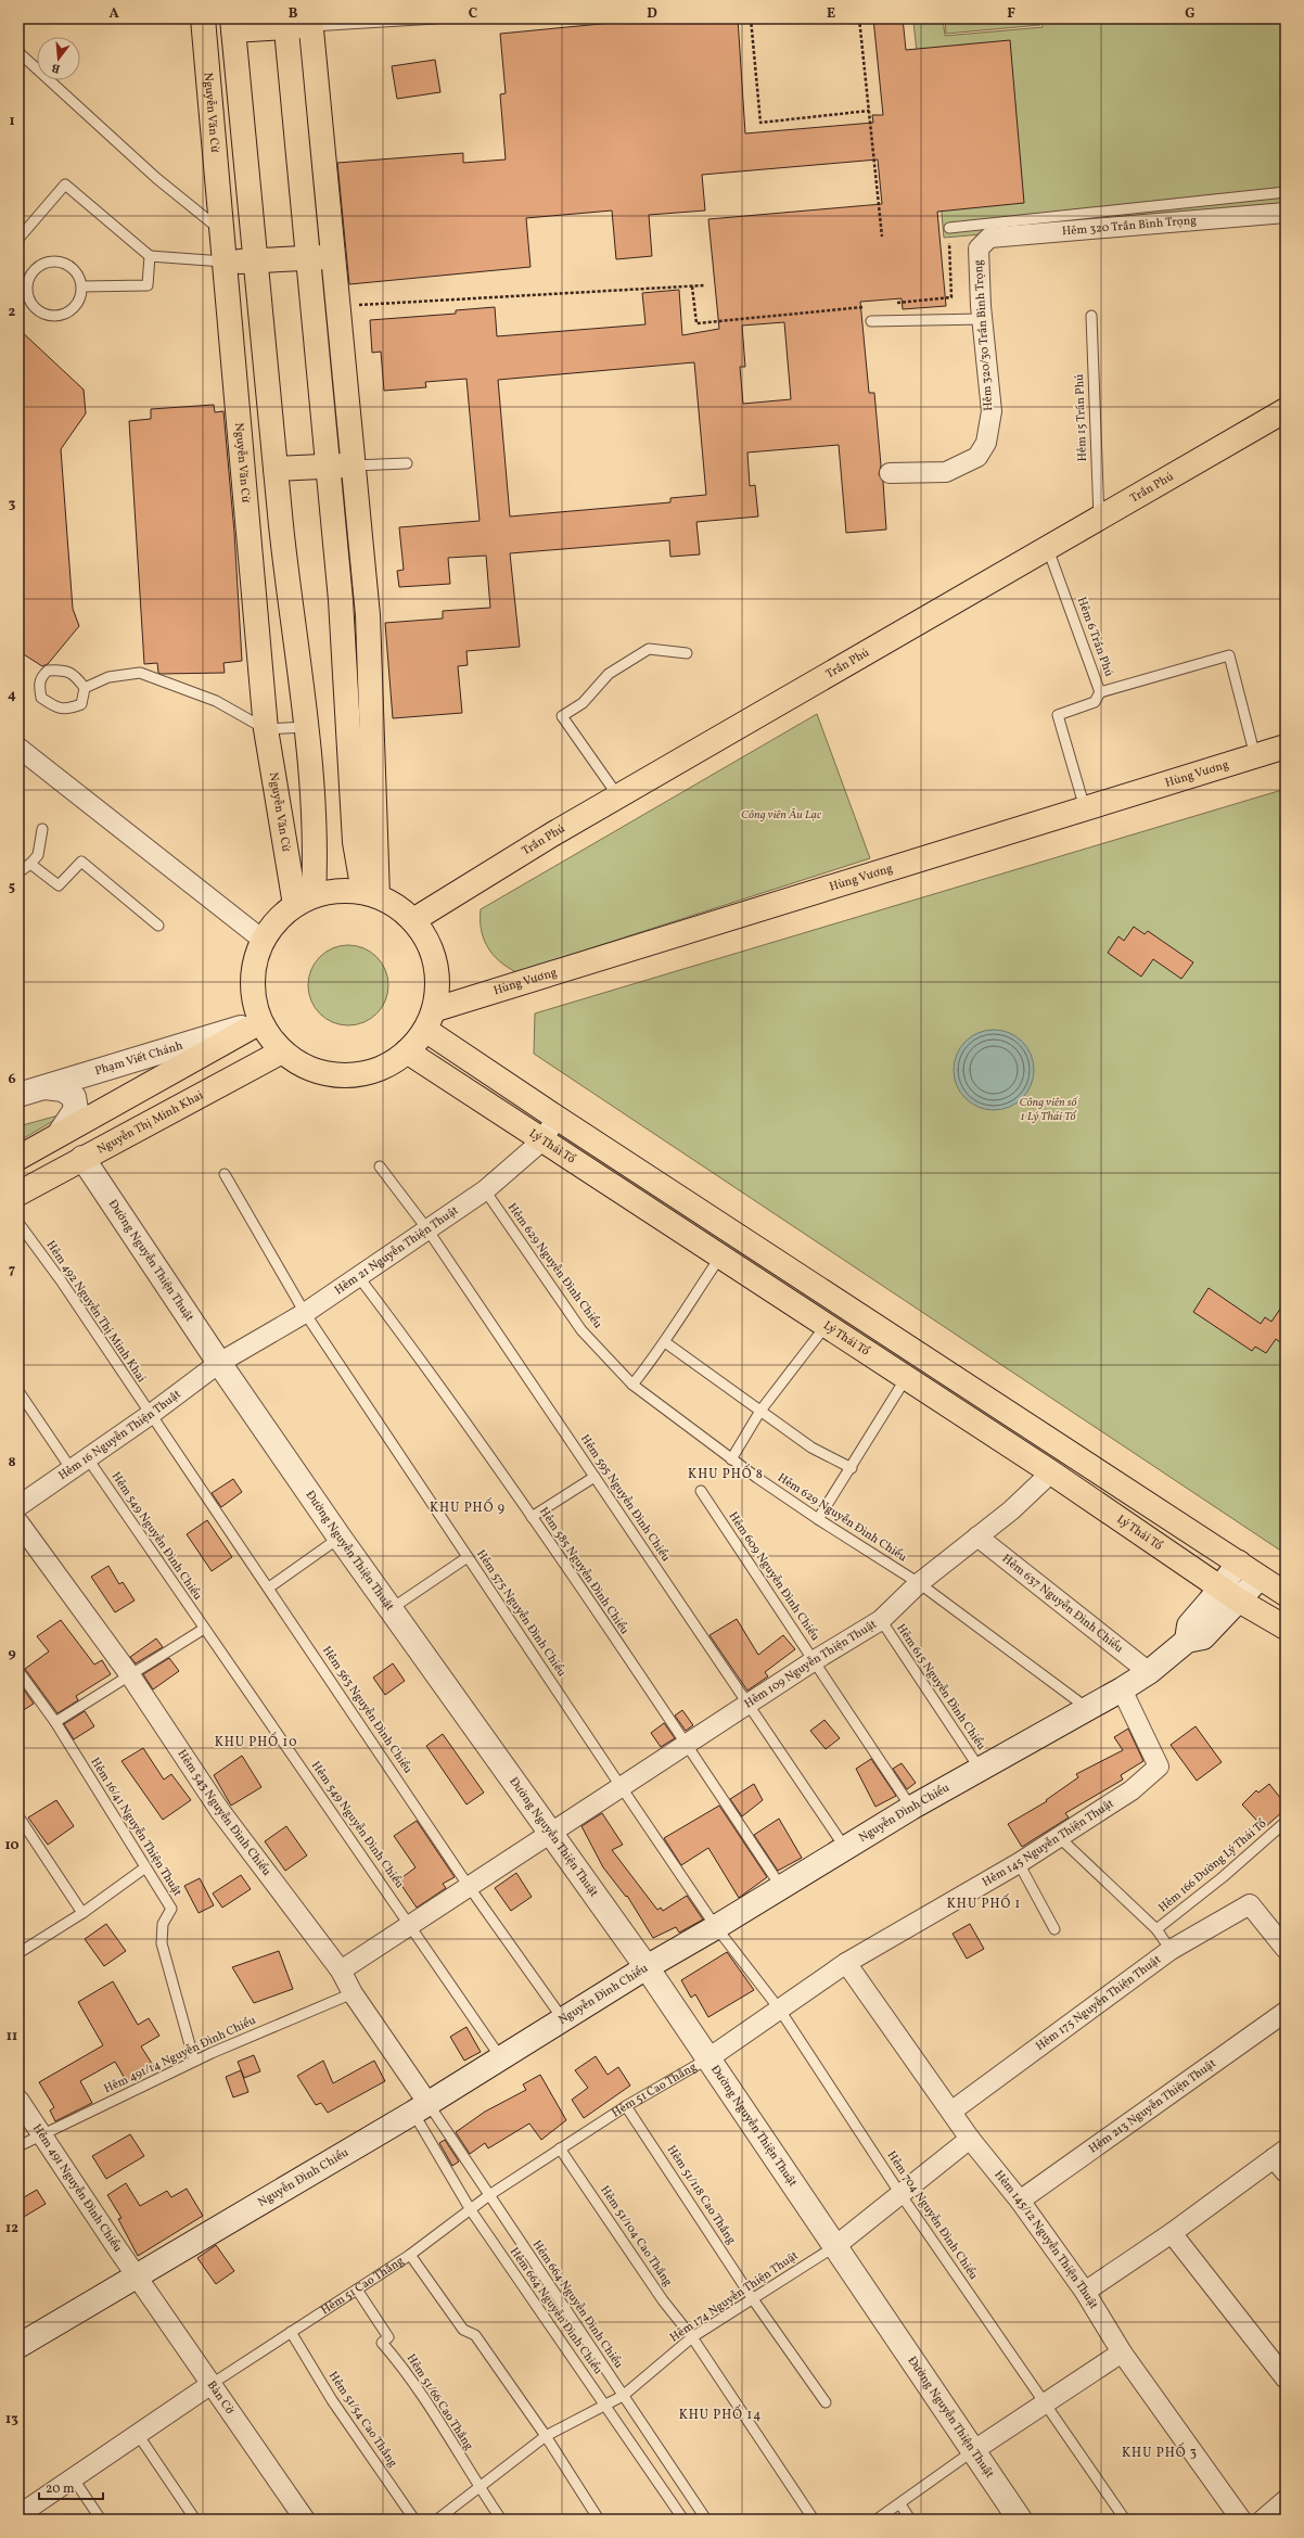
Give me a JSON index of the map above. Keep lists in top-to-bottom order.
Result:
{
  "streets": {
    "main road": [
      "Nguyễn Văn Cừ",
      "Trần Phú",
      "Hùng Vương",
      "Nguyễn Thị Minh Khai",
      "Lý Thái Tổ"
    ],
    "street": [
      "Hẻm 320 Trần Bình Trọng",
      "Hẻm 320/30 Trần Bình Trọng",
      "Phạm Viết Chánh",
      "Hẻm 21 Nguyễn Thiện Thuật",
      "Đường Nguyễn Thiện Thuật",
      "Hẻm 16 Nguyễn Thiện Thuật",
      "Hẻm 637 Nguyễn Ðình Chiểu",
      "Hẻm 109 Nguyễn Thiện Thuật",
      "Nguyễn Đình Chiểu",
      "Hẻm 543 Nguyễn Ðình Chiểu",
      "Hẻm 145 Nguyễn Thiện Thuật",
      "Hẻm 175 Nguyễn Thiện Thuật",
      "Hẻm 51 Cao Thắng",
      "Hẻm 213 Nguyễn Thiện Thuật",
      "Hẻm 491 Nguyễn Ðình Chiểu",
      "Hẻm 145/12 Nguyễn Thiện Thuật",
      "Bàn Cờ"
    ],
    "lane": [
      "Hẻm 15 Trần Phú",
      "Hẻm 6 Trần Phú",
      "Hẻm 629 Nguyễn Ðình Chiểu",
      "Hẻm 492 Nguyễn Thị Minh Khai",
      "Hẻm 595 Nguyễn Ðình Chiểu",
      "Hẻm 549 Nguyễn Ðình Chiểu",
      "Hẻm 585 Nguyễn Ðình Chiểu",
      "Hẻm 609 Nguyễn Ðình Chiểu",
      "Hẻm 575 Nguyễn Ðình Chiểu",
      "Hẻm 615 Nguyễn Ðình Chiểu",
      "Hẻm 563 Nguyễn Ðình Chiểu",
      "Hẻm 16/41 Nguyễn Thiện Thuật",
      "Hẻm 166 Đường Lý Thái Tổ",
      "Hẻm 491/14 Nguyễn Ðình Chiểu",
      "Hẻm 51/118 Cao Thắng",
      "Hẻm 704 Nguyễn Đình Chiểu",
      "Hẻm 51/104 Cao Thắng",
      "Hẻm 174 Nguyễn Thiện Thuật",
      "Hẻm 664 Nguyễn Ðình Chiểu",
      "Hẻm 664 Nguyễn Đình Chiểu",
      "Hẻm 51/66 Cao Thắng",
      "Hẻm 51/54 Cao Thắng"
    ]
  },
  "crossings": [
    ["Hẻm 320 Trần Bình Trọng", "Hẻm 320/30 Trần Bình Trọng"],
    ["Hẻm 15 Trần Phú", "Trần Phú"],
    ["Trần Phú", "Hẻm 6 Trần Phú"],
    ["Hẻm 6 Trần Phú", "Hùng Vương"],
    ["Nguyễn Thị Minh Khai", "Đường Nguyễn Thiện Thuật"],
    ["Lý Thái Tổ", "Hẻm 21 Nguyễn Thiện Thuật"],
    ["Lý Thái Tổ", "Hẻm 109 Nguyễn Thiện Thuật"],
    ["Lý Thái Tổ", "Nguyễn Đình Chiểu"],
    ["Hẻm 21 Nguyễn Thiện Thuật", "Đường Nguyễn Thiện Thuật"],
    ["Hẻm 21 Nguyễn Thiện Thuật", "Hẻm 629 Nguyễn Ðình Chiểu"],
    ["Hẻm 21 Nguyễn Thiện Thuật", "Hẻm 16 Nguyễn Thiện Thuật"],
    ["Hẻm 21 Nguyễn Thiện Thuật", "Hẻm 595 Nguyễn Ðình Chiểu"],
    ["Hẻm 21 Nguyễn Thiện Thuật", "Hẻm 585 Nguyễn Ðình Chiểu"],
    ["Hẻm 21 Nguyễn Thiện Thuật", "Hẻm 575 Nguyễn Ðình Chiểu"],
    ["Đường Nguyễn Thiện Thuật", "Hẻm 16 Nguyễn Thiện Thuật"],
    ["Đường Nguyễn Thiện Thuật", "Hẻm 109 Nguyễn Thiện Thuật"],
    ["Đường Nguyễn Thiện Thuật", "Nguyễn Đình Chiểu"],
    ["Đường Nguyễn Thiện Thuật", "Hẻm 145 Nguyễn Thiện Thuật"],
    ["Đường Nguyễn Thiện Thuật", "Hẻm 51 Cao Thắng"],
    ["Đường Nguyễn Thiện Thuật", "Hẻm 174 Nguyễn Thiện Thuật"],
    ["Hẻm 629 Nguyễn Ðình Chiểu", "Hẻm 109 Nguyễn Thiện Thuật"],
    ["Hẻm 629 Nguyễn Ðình Chiểu", "Nguyễn Đình Chiểu"],
    ["Hẻm 492 Nguyễn Thị Minh Khai", "Hẻm 16 Nguyễn Thiện Thuật"],
    ["Hẻm 492 Nguyễn Thị Minh Khai", "Hẻm 563 Nguyễn Ðình Chiểu"],
    ["Hẻm 16 Nguyễn Thiện Thuật", "Hẻm 549 Nguyễn Ðình Chiểu"],
    ["Hẻm 16 Nguyễn Thiện Thuật", "Hẻm 563 Nguyễn Ðình Chiểu"],
    ["Hẻm 595 Nguyễn Ðình Chiểu", "Hẻm 109 Nguyễn Thiện Thuật"],
    ["Hẻm 595 Nguyễn Ðình Chiểu", "Nguyễn Đình Chiểu"],
    ["Hẻm 549 Nguyễn Ðình Chiểu", "Hẻm 109 Nguyễn Thiện Thuật"],
    ["Hẻm 549 Nguyễn Ðình Chiểu", "Nguyễn Đình Chiểu"],
    ["Hẻm 585 Nguyễn Ðình Chiểu", "Hẻm 109 Nguyễn Thiện Thuật"],
    ["Hẻm 585 Nguyễn Ðình Chiểu", "Nguyễn Đình Chiểu"],
    ["Hẻm 609 Nguyễn Ðình Chiểu", "Hẻm 109 Nguyễn Thiện Thuật"],
    ["Hẻm 609 Nguyễn Ðình Chiểu", "Nguyễn Đình Chiểu"],
    ["Hẻm 637 Nguyễn Ðình Chiểu", "Hẻm 109 Nguyễn Thiện Thuật"],
    ["Hẻm 637 Nguyễn Ðình Chiểu", "Nguyễn Đình Chiểu"],
    ["Hẻm 575 Nguyễn Ðình Chiểu", "Hẻm 109 Nguyễn Thiện Thuật"],
    ["Hẻm 575 Nguyễn Ðình Chiểu", "Nguyễn Đình Chiểu"],
    ["Hẻm 575 Nguyễn Ðình Chiểu", "Hẻm 704 Nguyễn Đình Chiểu"],
    ["Hẻm 109 Nguyễn Thiện Thuật", "Hẻm 615 Nguyễn Ðình Chiểu"],
    ["Hẻm 109 Nguyễn Thiện Thuật", "Hẻm 563 Nguyễn Ðình Chiểu"],
    ["Hẻm 109 Nguyễn Thiện Thuật", "Hẻm 543 Nguyễn Ðình Chiểu"],
    ["Hẻm 615 Nguyễn Ðình Chiểu", "Nguyễn Đình Chiểu"],
    ["Hẻm 563 Nguyễn Ðình Chiểu", "Nguyễn Đình Chiểu"],
    ["Nguyễn Đình Chiểu", "Hẻm 543 Nguyễn Ðình Chiểu"],
    ["Nguyễn Đình Chiểu", "Hẻm 145 Nguyễn Thiện Thuật"],
    ["Nguyễn Đình Chiểu", "Hẻm 491 Nguyễn Ðình Chiểu"],
    ["Nguyễn Đình Chiểu", "Hẻm 704 Nguyễn Đình Chiểu"],
    ["Nguyễn Đình Chiểu", "Hẻm 664 Nguyễn Ðình Chiểu"],
    ["Nguyễn Đình Chiểu", "Hẻm 664 Nguyễn Đình Chiểu"],
    ["Nguyễn Đình Chiểu", "Bàn Cờ"],
    ["Hẻm 543 Nguyễn Ðình Chiểu", "Hẻm 491/14 Nguyễn Ðình Chiểu"],
    ["Hẻm 543 Nguyễn Ðình Chiểu", "Hẻm 664 Nguyễn Ðình Chiểu"],
    ["Hẻm 543 Nguyễn Ðình Chiểu", "Hẻm 664 Nguyễn Đình Chiểu"],
    ["Hẻm 16/41 Nguyễn Thiện Thuật", "Hẻm 491/14 Nguyễn Ðình Chiểu"],
    ["Hẻm 145 Nguyễn Thiện Thuật", "Hẻm 51 Cao Thắng"],
    ["Hẻm 145 Nguyễn Thiện Thuật", "Hẻm 704 Nguyễn Đình Chiểu"],
    ["Hẻm 145 Nguyễn Thiện Thuật", "Hẻm 145/12 Nguyễn Thiện Thuật"],
    ["Hẻm 175 Nguyễn Thiện Thuật", "Hẻm 145/12 Nguyễn Thiện Thuật"],
    ["Hẻm 491/14 Nguyễn Ðình Chiểu", "Hẻm 491 Nguyễn Ðình Chiểu"],
    ["Hẻm 51 Cao Thắng", "Hẻm 51/118 Cao Thắng"],
    ["Hẻm 51 Cao Thắng", "Hẻm 51/104 Cao Thắng"],
    ["Hẻm 51 Cao Thắng", "Hẻm 664 Nguyễn Ðình Chiểu"],
    ["Hẻm 51 Cao Thắng", "Hẻm 664 Nguyễn Đình Chiểu"],
    ["Hẻm 51 Cao Thắng", "Bàn Cờ"],
    ["Hẻm 51 Cao Thắng", "Hẻm 51/66 Cao Thắng"],
    ["Hẻm 51 Cao Thắng", "Hẻm 51/54 Cao Thắng"],
    ["Hẻm 213 Nguyễn Thiện Thuật", "Hẻm 145/12 Nguyễn Thiện Thuật"],
    ["Hẻm 491 Nguyễn Ðình Chiểu", "Bàn Cờ"],
    ["Hẻm 51/118 Cao Thắng", "Hẻm 174 Nguyễn Thiện Thuật"],
    ["Hẻm 51/104 Cao Thắng", "Hẻm 174 Nguyễn Thiện Thuật"],
    ["Hẻm 174 Nguyễn Thiện Thuật", "Hẻm 664 Nguyễn Ðình Chiểu"],
    ["Hẻm 174 Nguyễn Thiện Thuật", "Hẻm 664 Nguyễn Đình Chiểu"],
    ["Hẻm 174 Nguyễn Thiện Thuật", "Hẻm 51/66 Cao Thắng"],
    ["Hẻm 664 Nguyễn Ðình Chiểu", "Hẻm 664 Nguyễn Đình Chiểu"]
  ],
  "districts": [
    "KHU PHỐ 8",
    "KHU PHỐ 9",
    "KHU PHỐ 10",
    "KHU PHỐ 1",
    "KHU PHỐ 14",
    "KHU PHỐ 3"
  ],
  "parks": ["Công viên Âu Lạc", "Công viên số 1 Lý Thái Tổ"],
  "scale_bar": "20 m",
  "north": "bottom",
  "grid": {
    "columns": [
      "A",
      "B",
      "C",
      "D",
      "E",
      "F",
      "G"
    ],
    "rows": [
      "1",
      "2",
      "3",
      "4",
      "5",
      "6",
      "7",
      "8",
      "9",
      "10",
      "11",
      "12",
      "13"
    ]
  }
}
